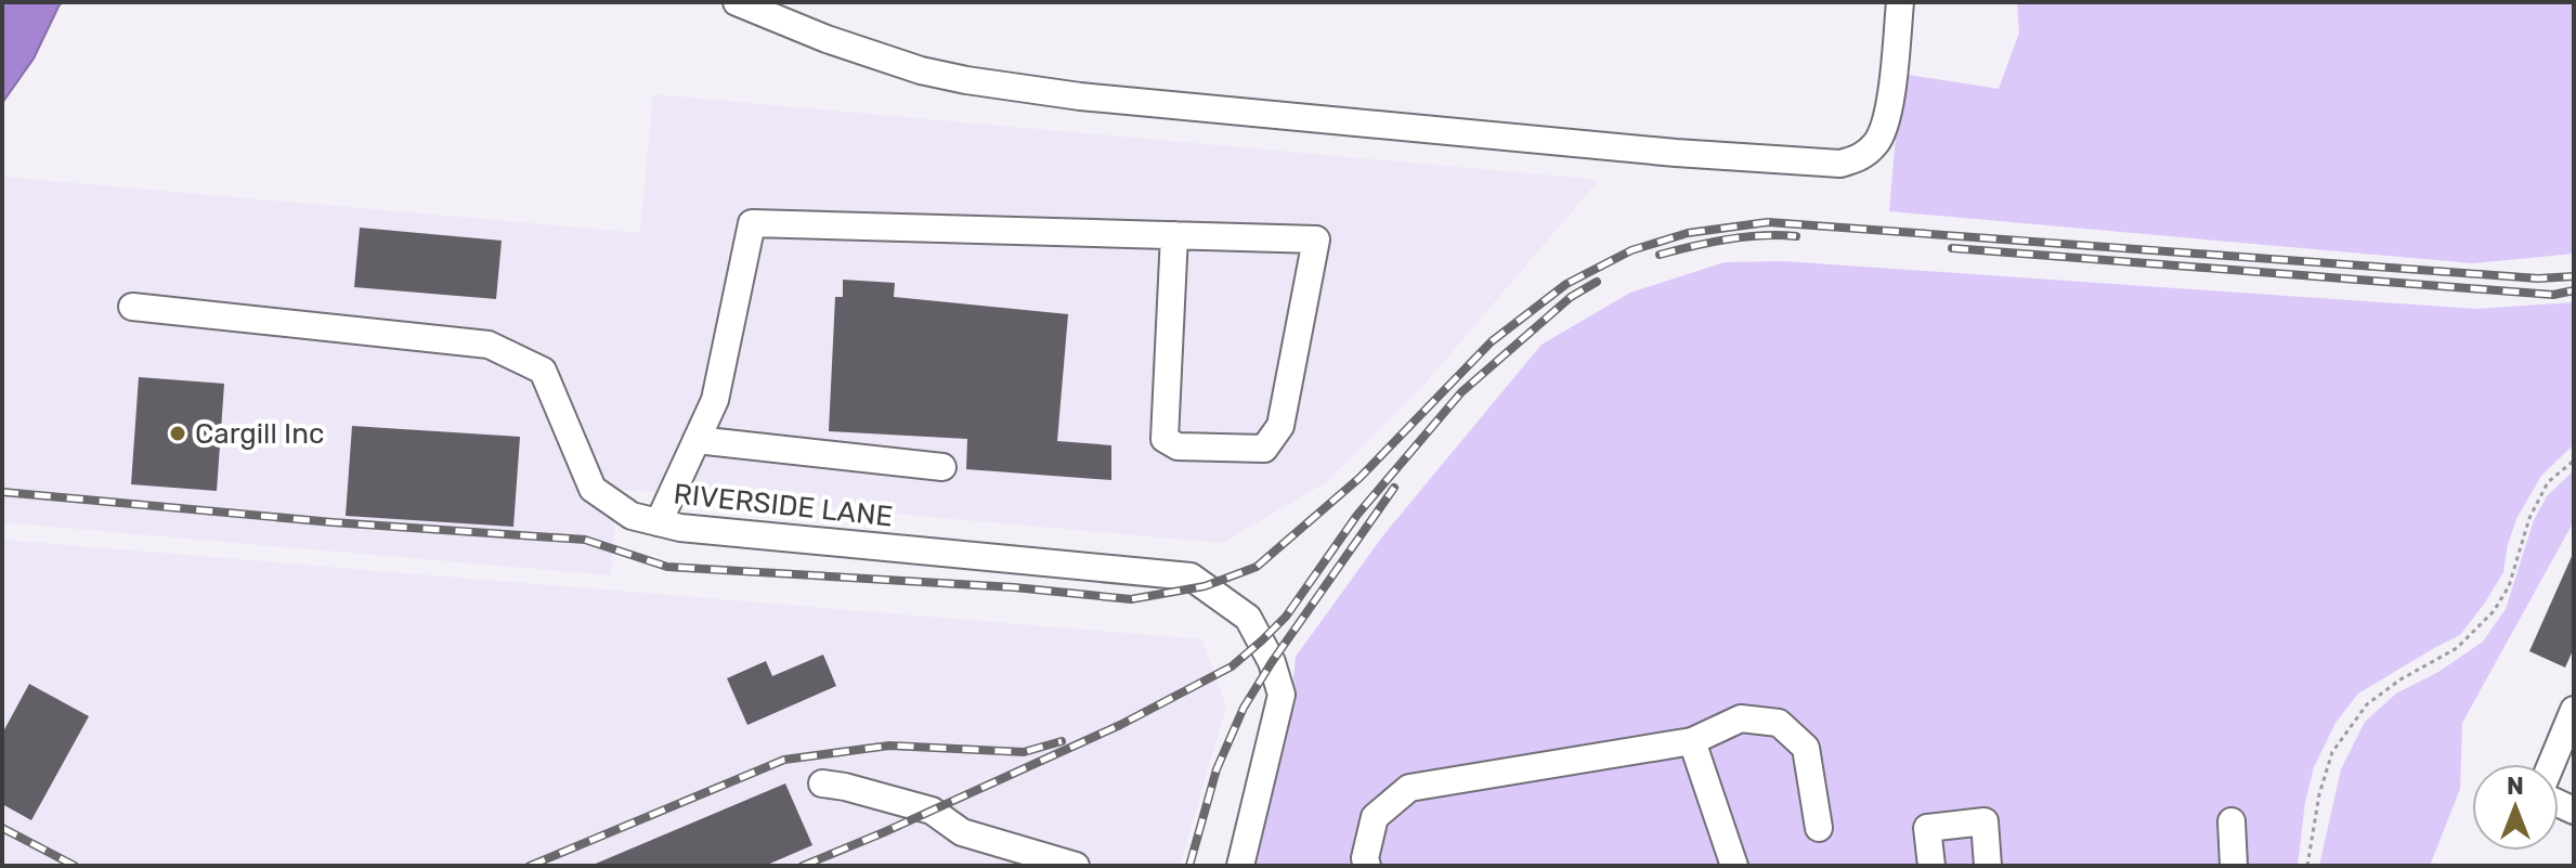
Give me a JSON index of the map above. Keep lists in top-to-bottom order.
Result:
{
  "streets": {
    "street": ["RIVERSIDE LANE"]
  },
  "places": ["Cargill Inc"],
  "north": "top"
}
